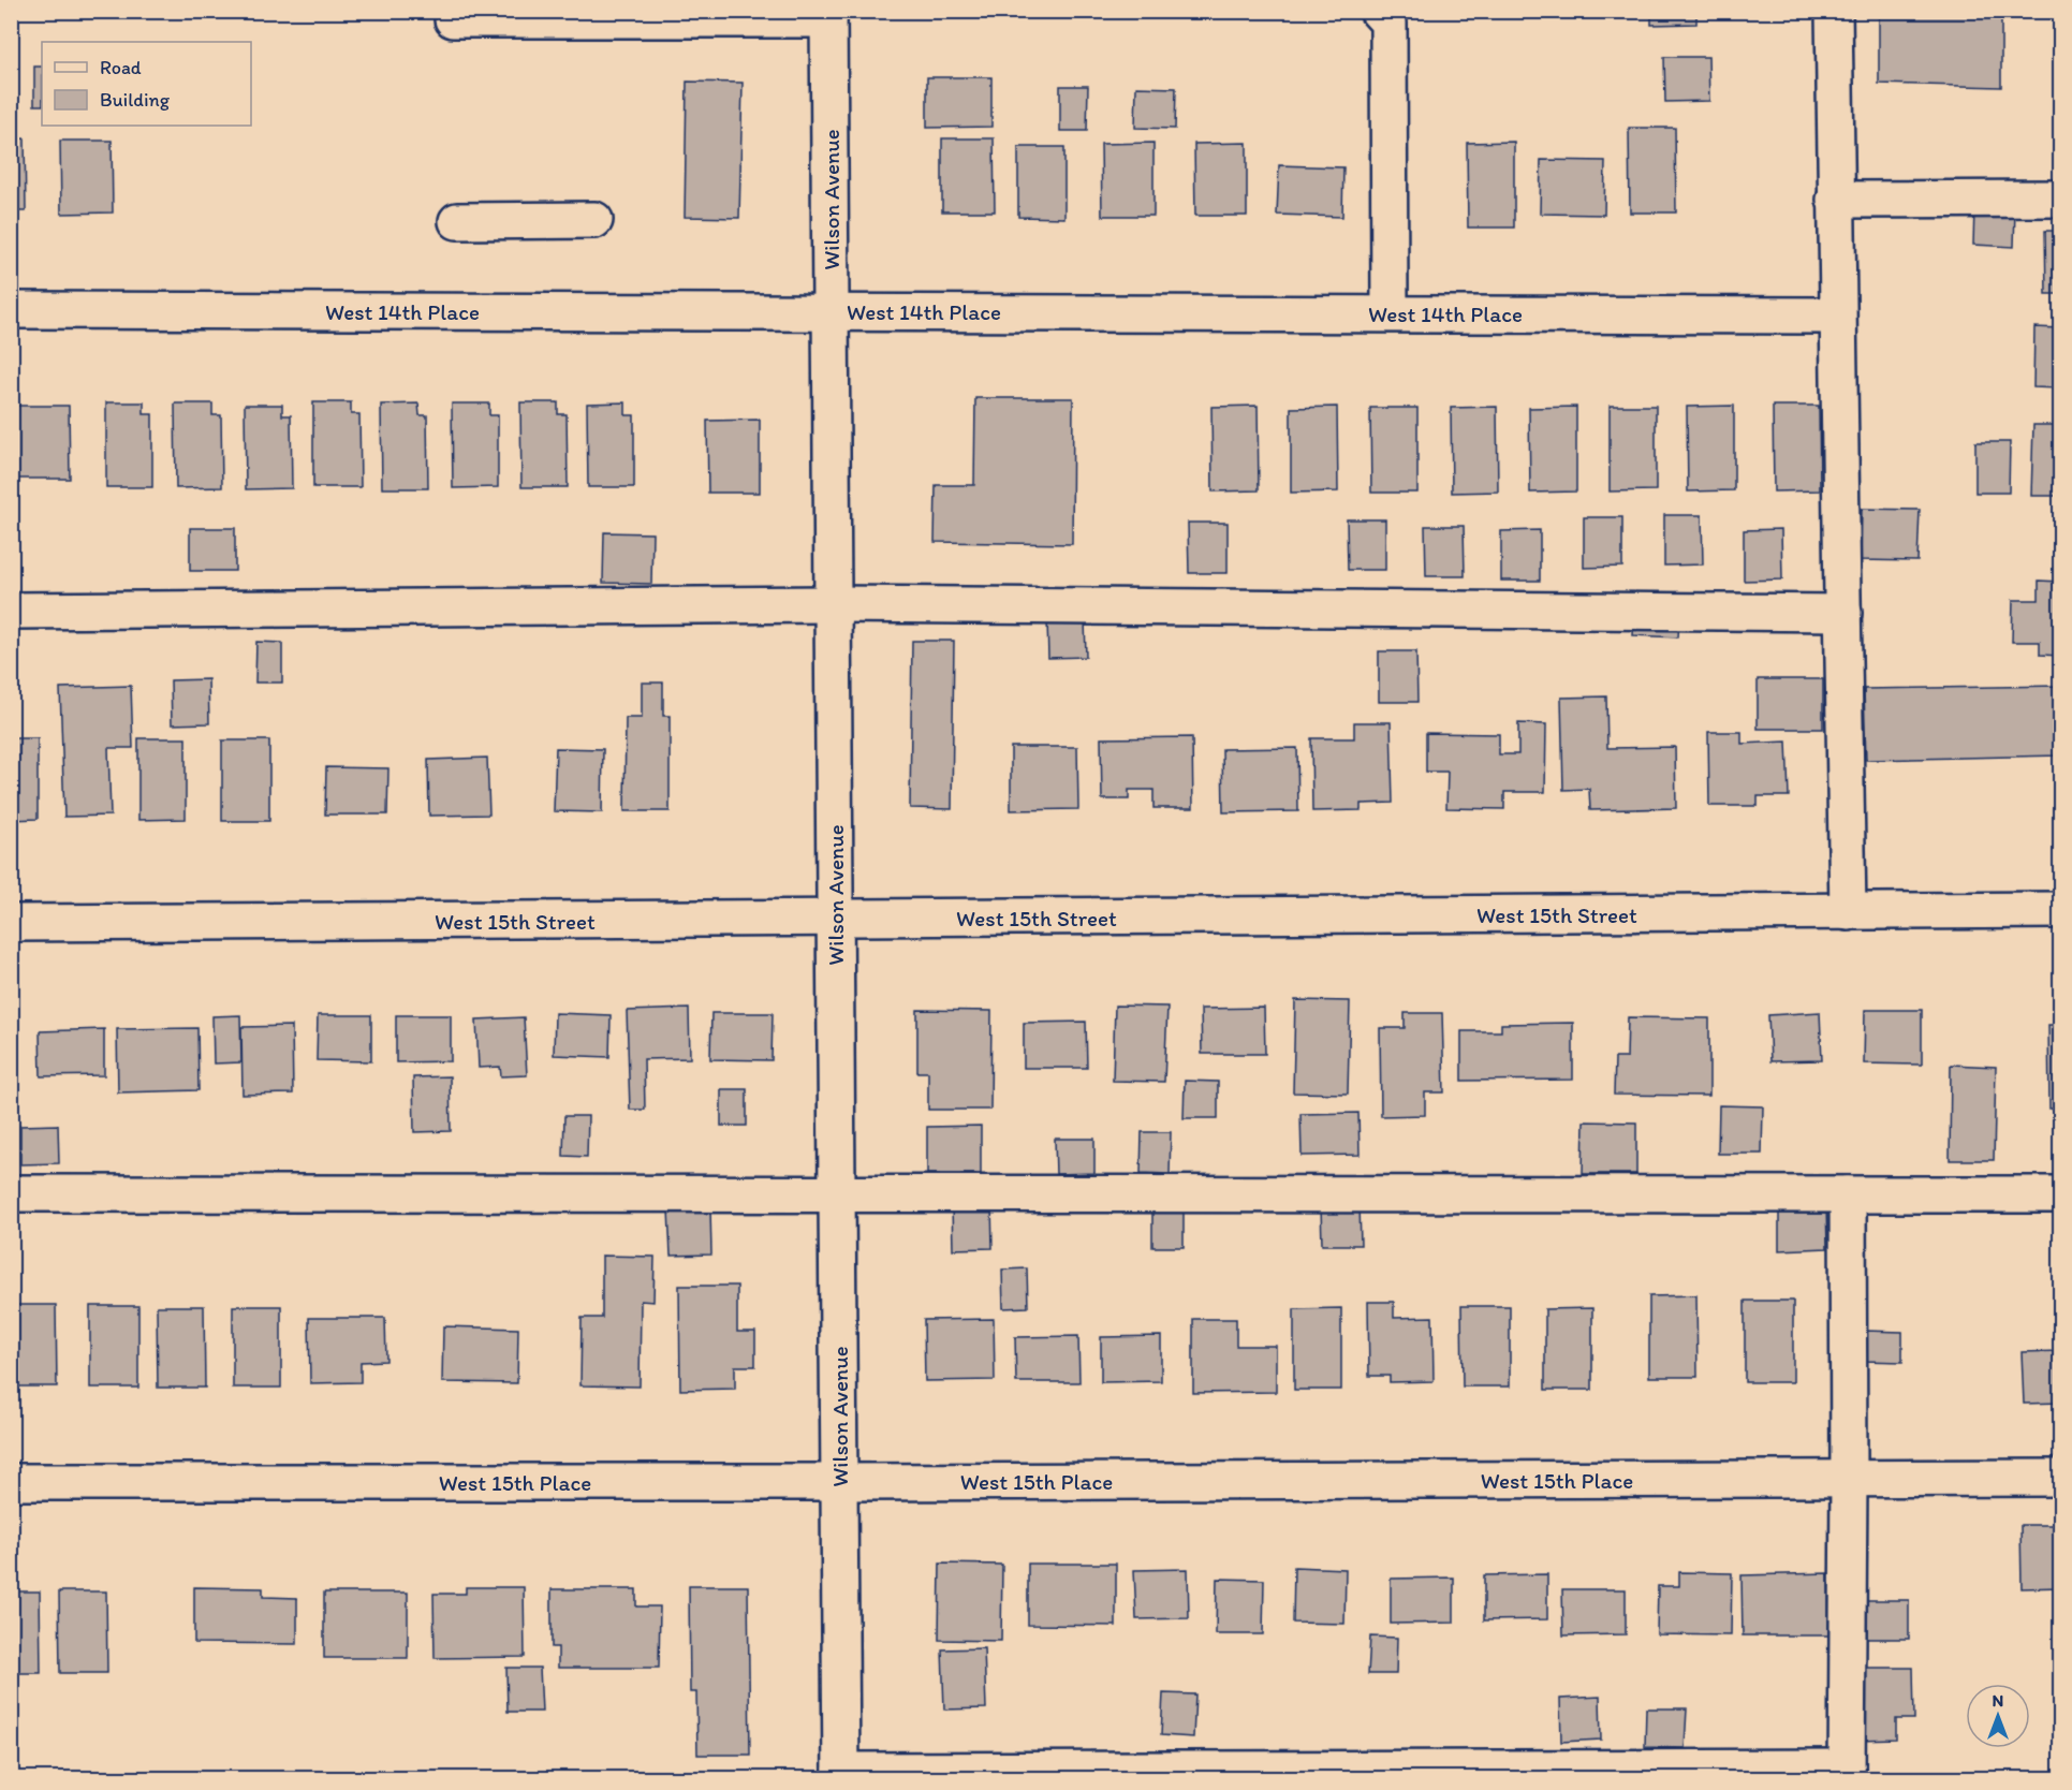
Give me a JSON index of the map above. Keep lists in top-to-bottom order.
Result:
{
  "streets": {
    "street": [
      "Wilson Avenue",
      "West 14th Place",
      "West 15th Street",
      "West 15th Place"
    ]
  },
  "crossings": [
    ["Wilson Avenue", "West 14th Place"],
    ["Wilson Avenue", "West 15th Street"],
    ["Wilson Avenue", "West 15th Place"]
  ],
  "legend": ["Road", "Building"],
  "north": "top"
}
